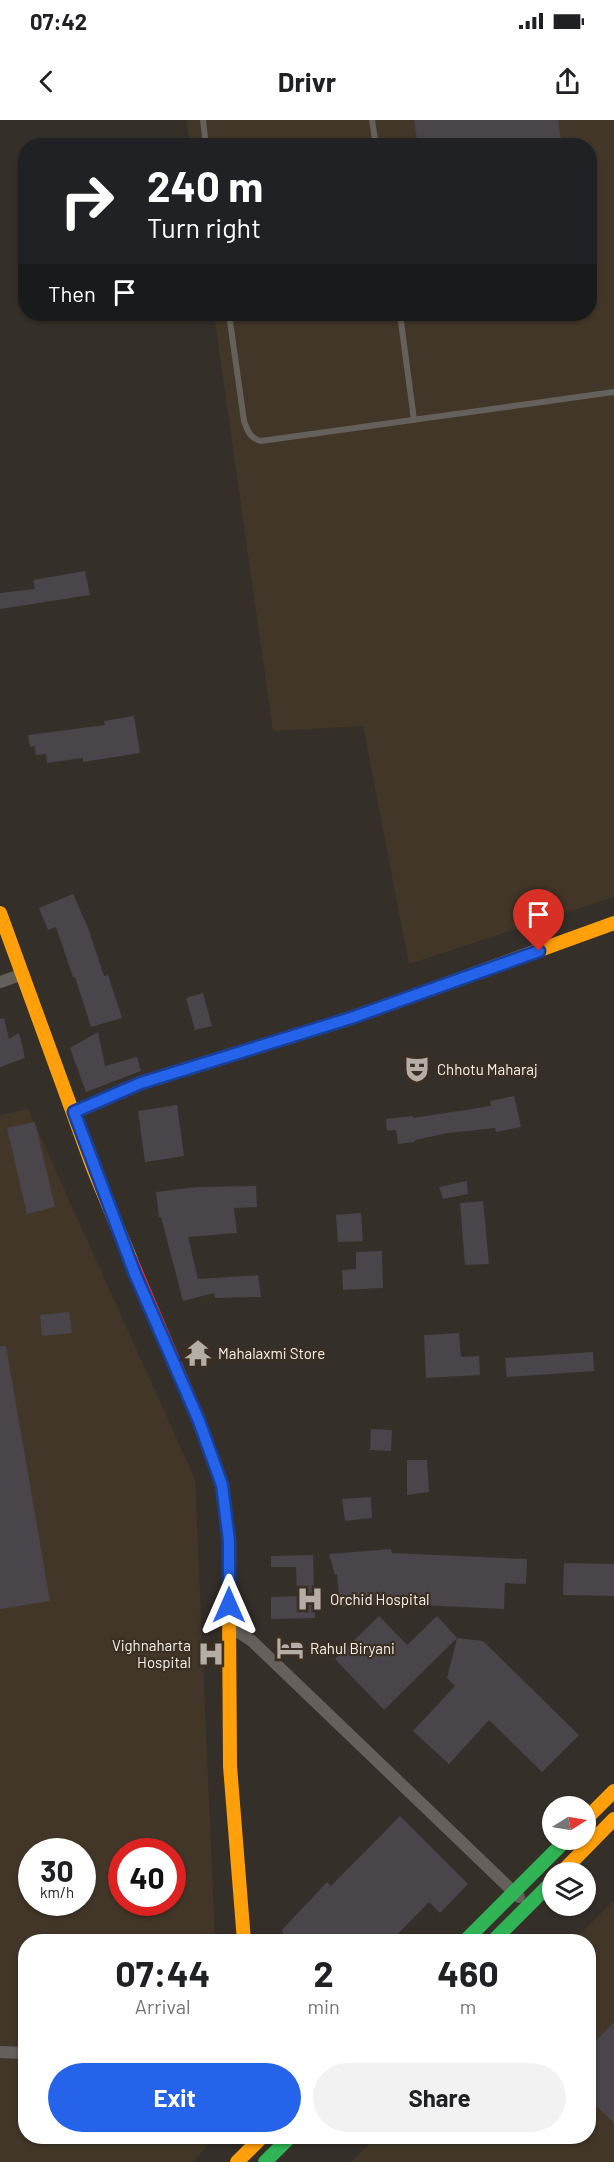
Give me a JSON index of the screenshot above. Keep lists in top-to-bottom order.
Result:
{
  "places": {
    "theatre": ["Chhotu Maharaj"],
    "temple": ["Mahalaxmi Store"],
    "hospital": ["Orchid Hospital", "Vighnaharta Hospital"],
    "hotel": ["Rahul Biryani"]
  },
  "north": "right",
  "page": {
    "status": "07:42",
    "header": "Drivr",
    "turn": ["240 m", "Turn right"],
    "then": "Then",
    "speed": "30 km/h",
    "limit": "40",
    "eta": [
      "07:44",
      "Arrival",
      "2",
      "min",
      "460",
      "m"
    ],
    "buttons": ["Exit", "Share"]
  }
}
